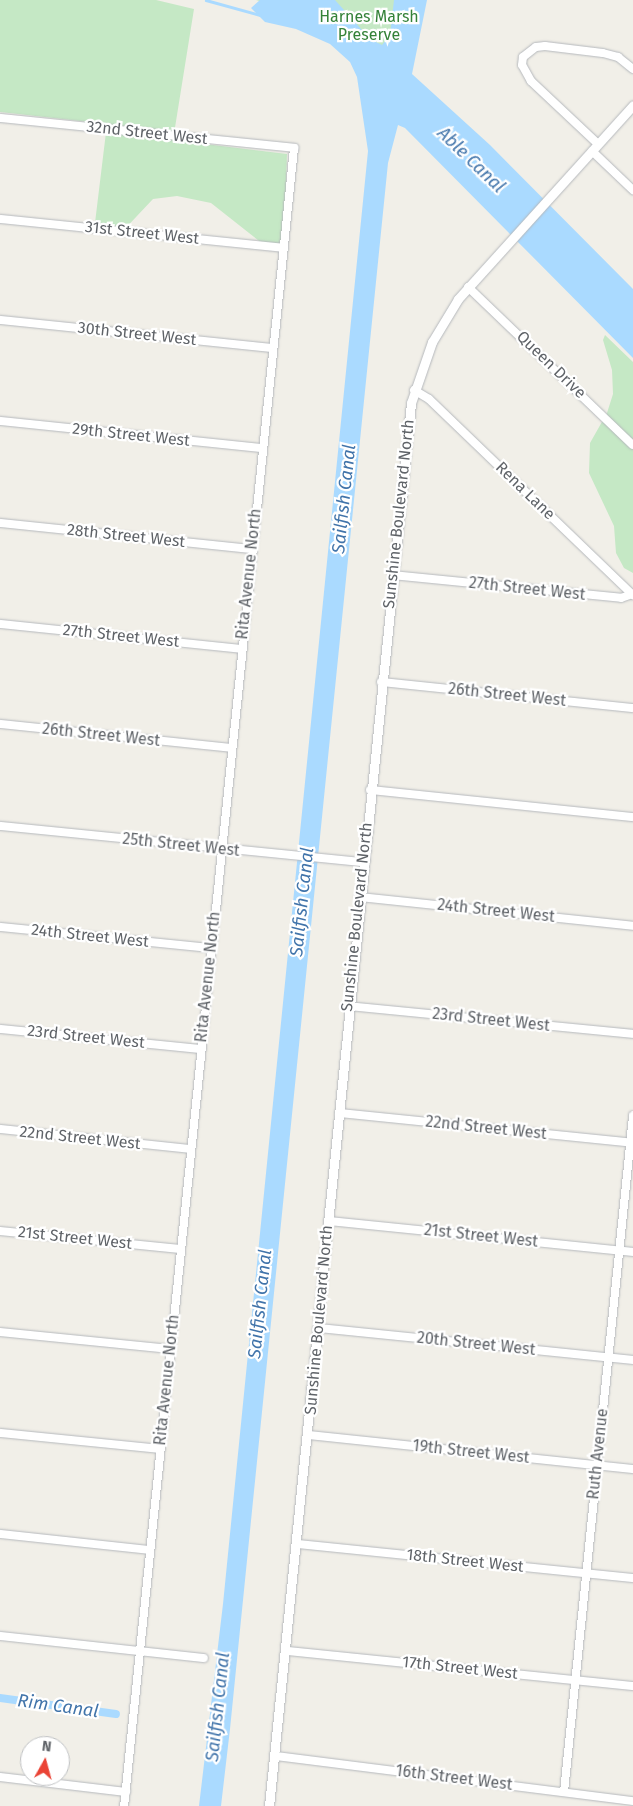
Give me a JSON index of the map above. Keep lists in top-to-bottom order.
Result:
{
  "streets": {
    "street": [
      "32nd Street West",
      "31st Street West",
      "30th Street West",
      "Queen Drive",
      "29th Street West",
      "Rena Lane",
      "Sunshine Boulevard North",
      "28th Street West",
      "Rita Avenue North",
      "27th Street West",
      "26th Street West",
      "25th Street West",
      "24th Street West",
      "23rd Street West",
      "22nd Street West",
      "21st Street West",
      "20th Street West",
      "19th Street West",
      "Ruth Avenue",
      "18th Street West",
      "17th Street West",
      "16th Street West"
    ]
  },
  "crossings": [
    ["32nd Street West", "Rita Avenue North"],
    ["31st Street West", "Rita Avenue North"],
    ["30th Street West", "Rita Avenue North"],
    ["Queen Drive", "Sunshine Boulevard North"],
    ["29th Street West", "Rita Avenue North"],
    ["Rena Lane", "Sunshine Boulevard North"],
    ["Rena Lane", "27th Street West"],
    ["Sunshine Boulevard North", "27th Street West"],
    ["Sunshine Boulevard North", "26th Street West"],
    ["Sunshine Boulevard North", "25th Street West"],
    ["Sunshine Boulevard North", "24th Street West"],
    ["Sunshine Boulevard North", "23rd Street West"],
    ["Sunshine Boulevard North", "22nd Street West"],
    ["Sunshine Boulevard North", "21st Street West"],
    ["Sunshine Boulevard North", "20th Street West"],
    ["Sunshine Boulevard North", "19th Street West"],
    ["Sunshine Boulevard North", "18th Street West"],
    ["Sunshine Boulevard North", "17th Street West"],
    ["Sunshine Boulevard North", "16th Street West"],
    ["28th Street West", "Rita Avenue North"],
    ["Rita Avenue North", "27th Street West"],
    ["Rita Avenue North", "26th Street West"],
    ["Rita Avenue North", "25th Street West"],
    ["Rita Avenue North", "24th Street West"],
    ["Rita Avenue North", "23rd Street West"],
    ["Rita Avenue North", "22nd Street West"],
    ["Rita Avenue North", "21st Street West"],
    ["22nd Street West", "Ruth Avenue"],
    ["21st Street West", "Ruth Avenue"],
    ["20th Street West", "Ruth Avenue"],
    ["19th Street West", "Ruth Avenue"],
    ["Ruth Avenue", "18th Street West"],
    ["Ruth Avenue", "17th Street West"],
    ["Ruth Avenue", "16th Street West"]
  ],
  "water": ["Able Canal", "Sailfish Canal", "Rim Canal"],
  "parks": ["Harnes Marsh Preserve"],
  "north": "top"
}
